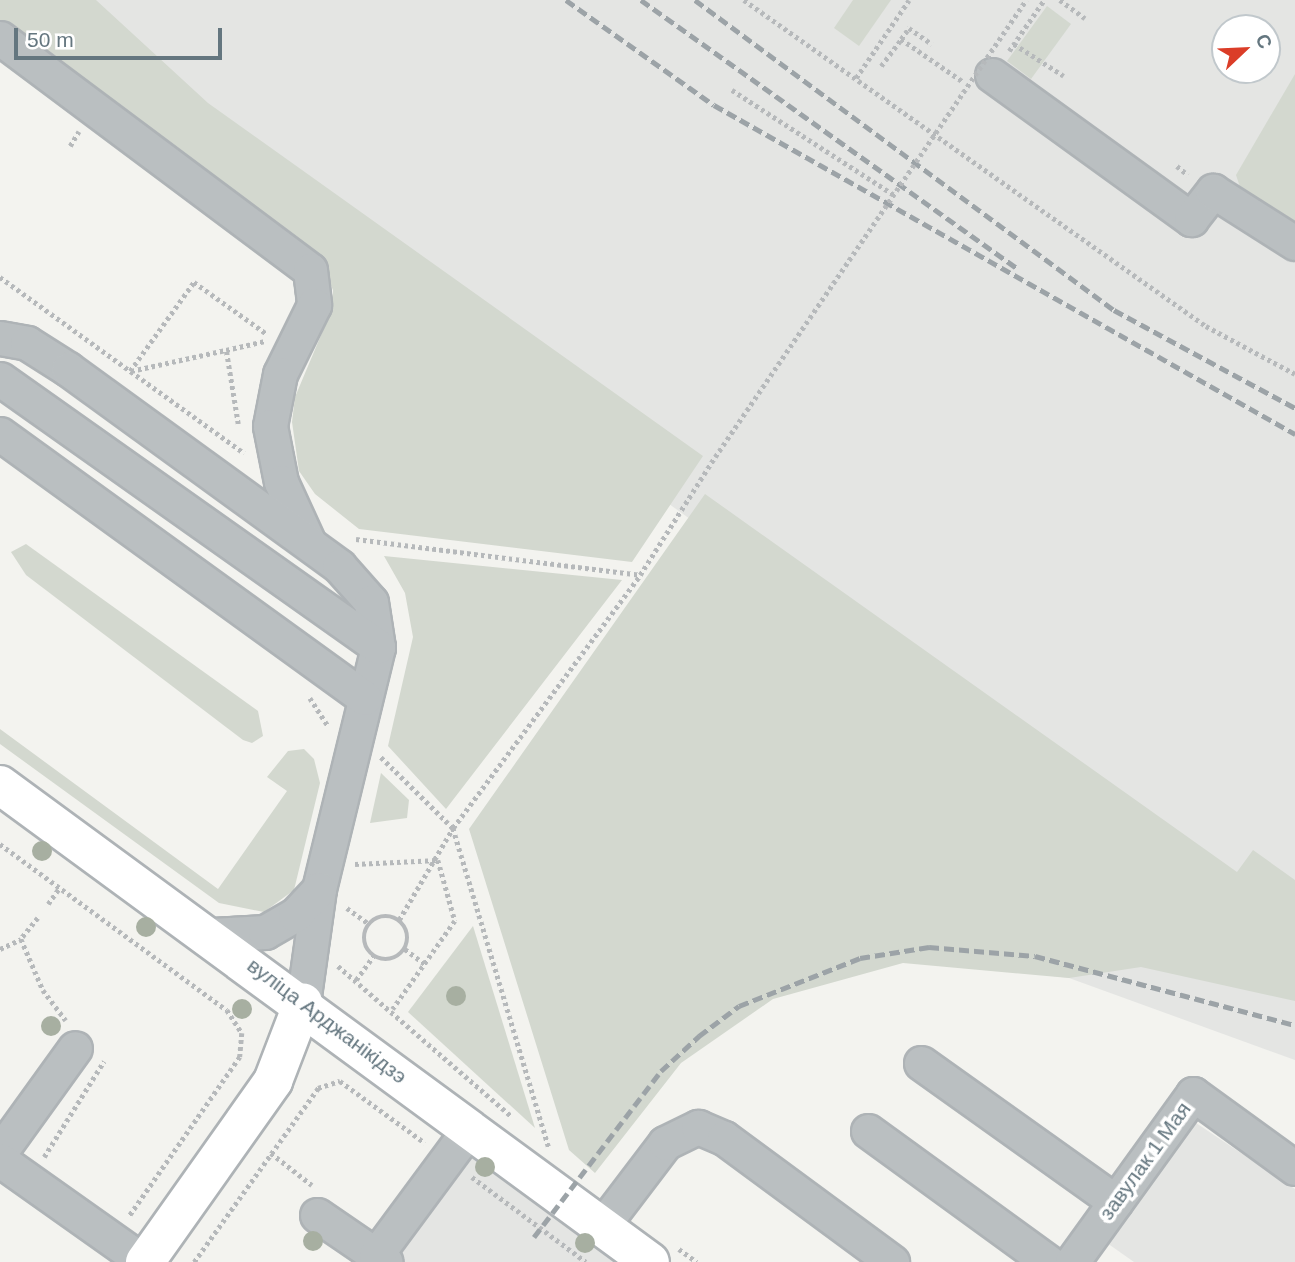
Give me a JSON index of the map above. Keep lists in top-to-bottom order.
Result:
{
  "streets": {
    "main road": ["вуліца Арджанікідзэ"],
    "lane": ["завулак 1 Мая"]
  },
  "scale_bar": "50 m",
  "north": "top right"
}
